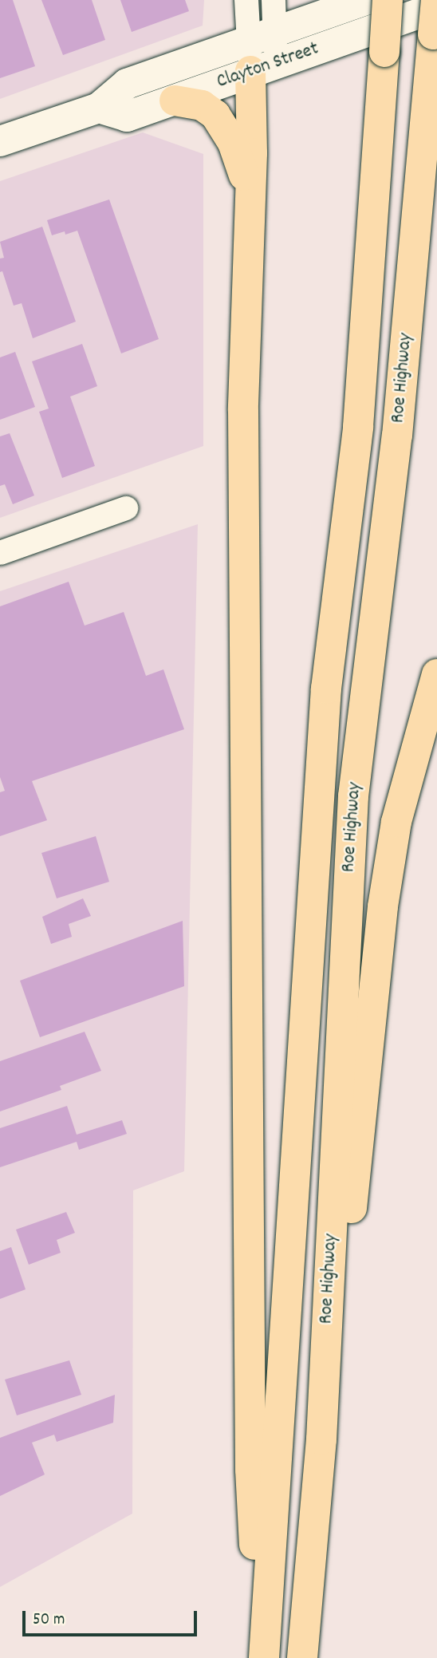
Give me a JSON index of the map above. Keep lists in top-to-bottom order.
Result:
{
  "streets": {
    "highway": ["Roe Highway"],
    "main road": ["Clayton Street"]
  },
  "crossings": [
    ["Clayton Street", "Roe Highway"]
  ],
  "scale_bar": "50 m"
}
